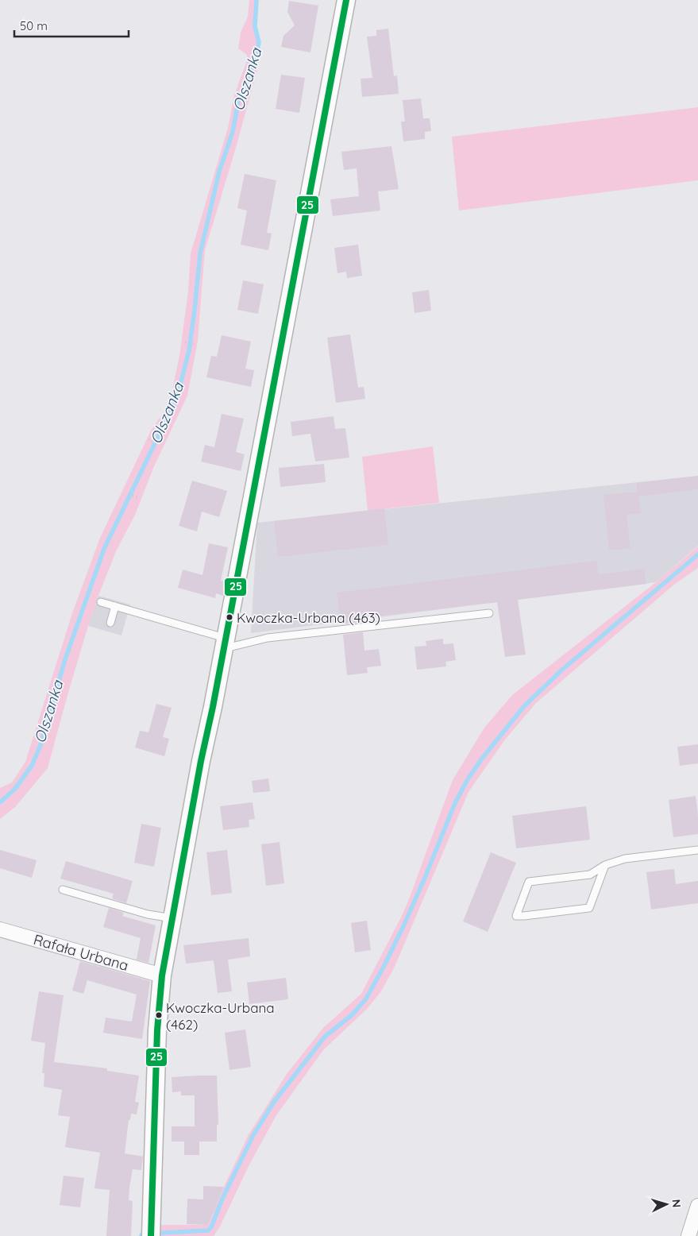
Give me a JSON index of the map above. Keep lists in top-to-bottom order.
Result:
{
  "streets": {
    "street": ["Rafała Urbana"]
  },
  "water": ["Olszanka"],
  "places": ["Kwoczka-Urbana (463)", "Kwoczka-Urbana (462)"],
  "lines": ["transit line 25"],
  "scale_bar": "50 m",
  "north": "right"
}
